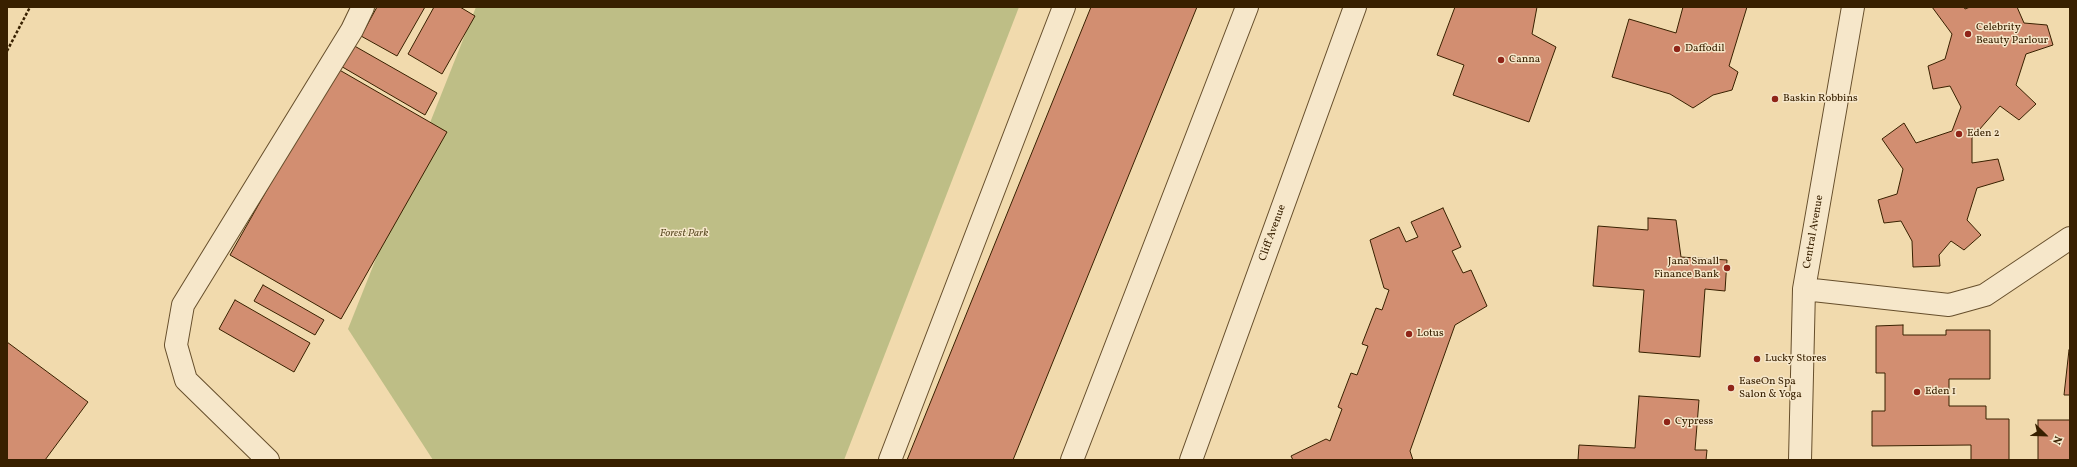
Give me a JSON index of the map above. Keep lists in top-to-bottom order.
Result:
{
  "streets": {
    "street": ["Central Avenue", "Cliff Avenue"]
  },
  "parks": ["Forest Park"],
  "places": [
    "Celebrity Beauty Parlour",
    "Daffodil",
    "Canna",
    "Baskin Robbins",
    "Eden 2",
    "Jana Small Finance Bank",
    "Lotus",
    "Lucky Stores",
    "EaseOn Spa Salon & Yoga",
    "Eden 1",
    "Cypress"
  ],
  "north": "bottom right"
}
